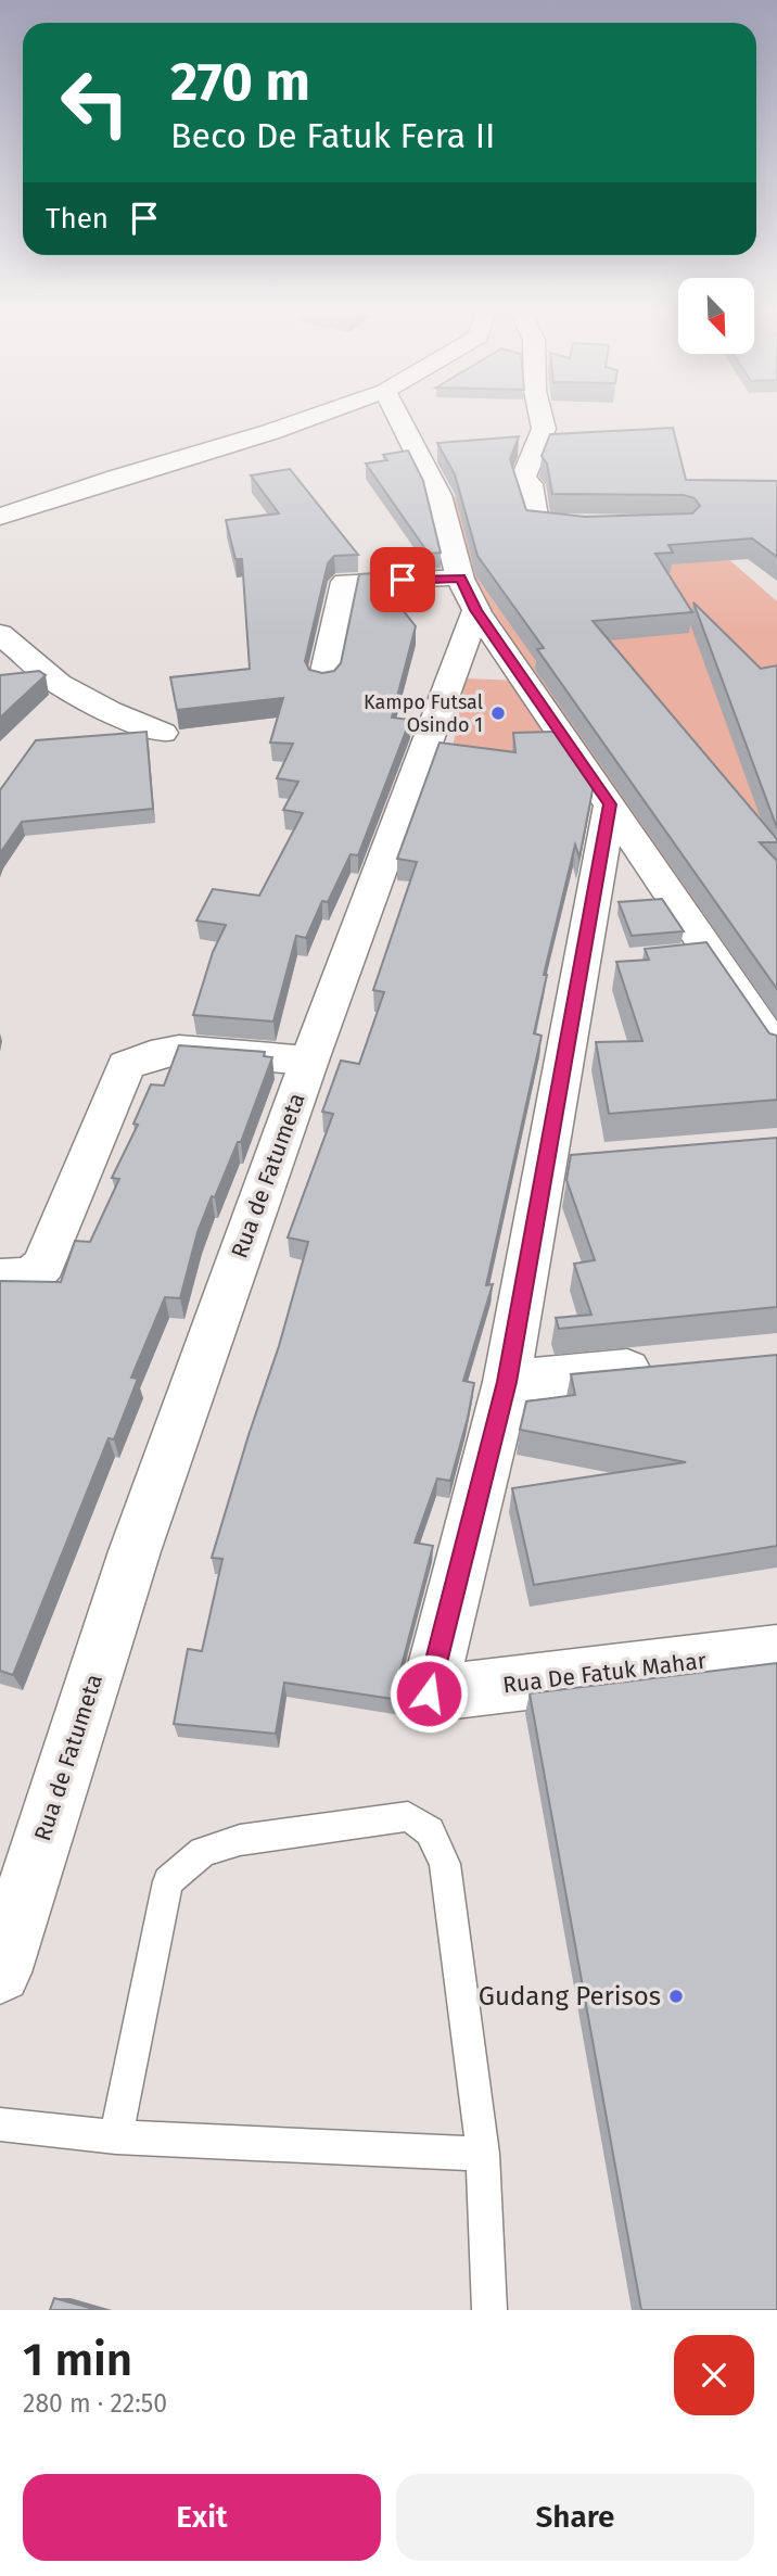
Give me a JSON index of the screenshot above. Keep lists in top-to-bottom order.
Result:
{
  "streets": {
    "street": ["Rua de Fatumeta", "Rua De Fatuk Mahar"]
  },
  "places": ["Kampo Futsal Osindo 1", "Gudang Perisos"],
  "north": "bottom right",
  "page": {
    "turn": ["270 m", "Beco De Fatuk Fera II"],
    "then": "Then",
    "heading": ["1 min", "280 m · 22:50"],
    "buttons": ["Exit", "Share"]
  }
}
